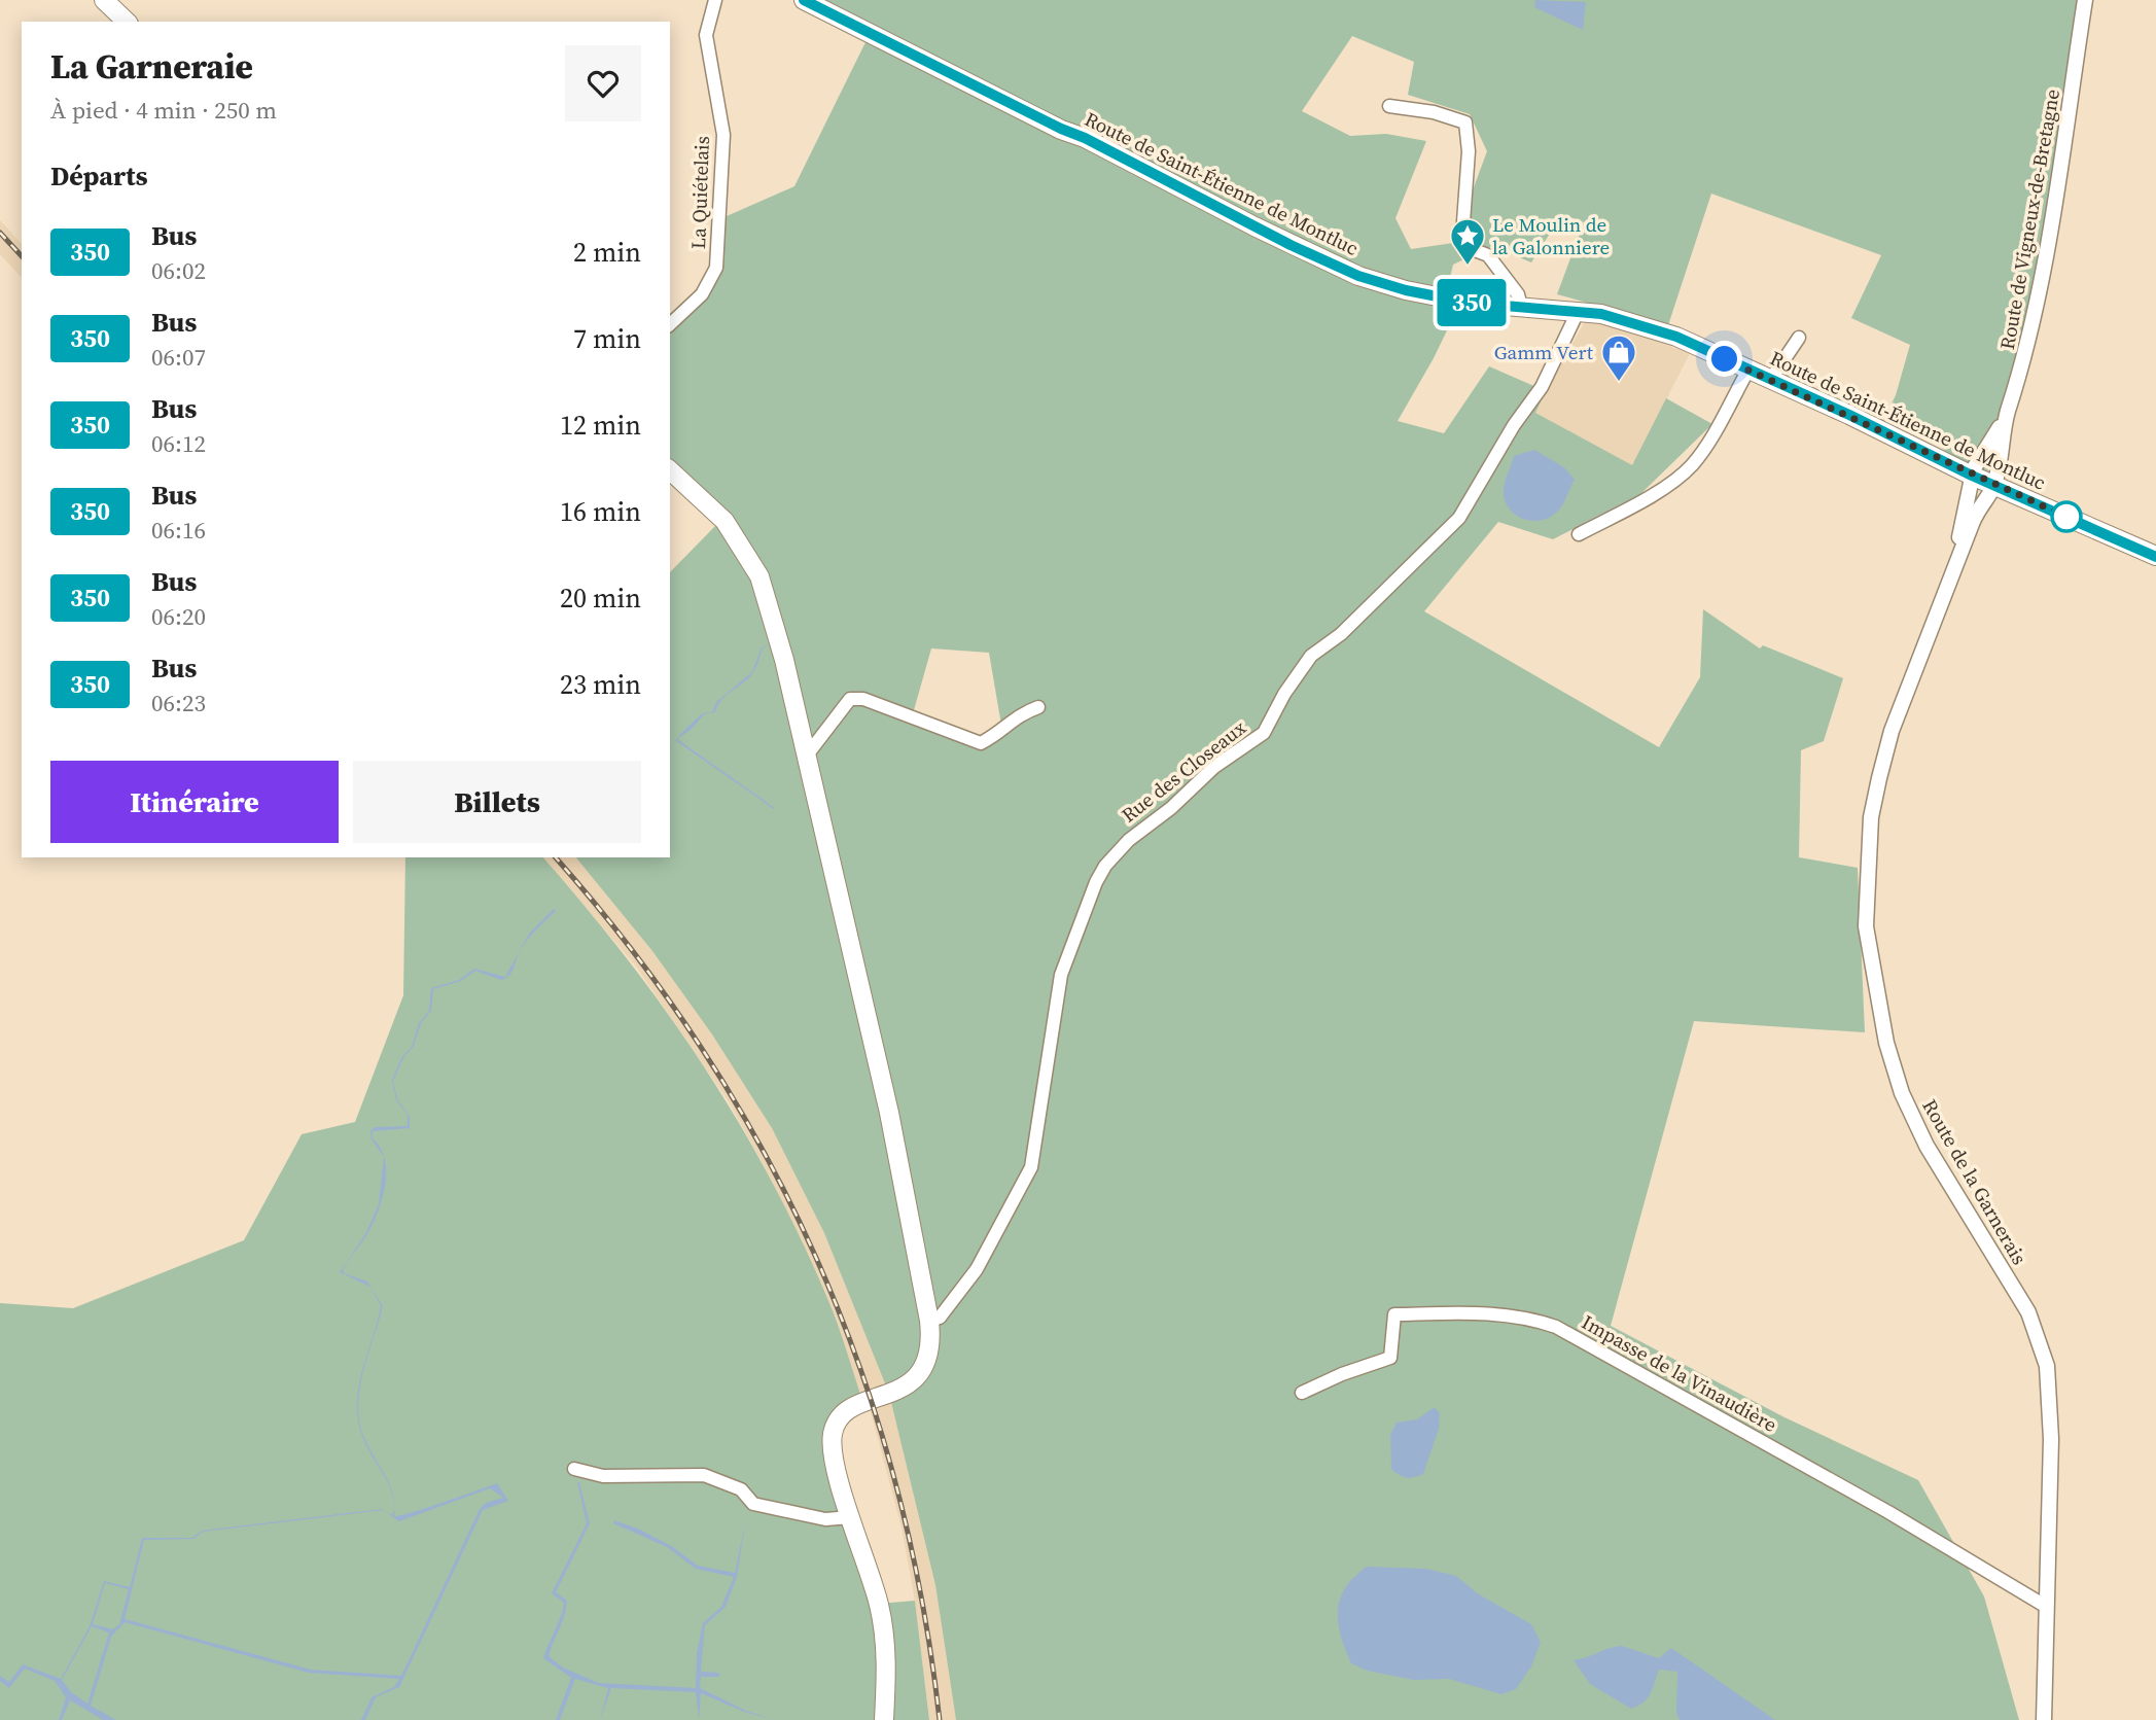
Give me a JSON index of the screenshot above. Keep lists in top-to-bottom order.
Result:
{
  "streets": {
    "main road": ["Route de Saint-Étienne de Montluc"],
    "street": [
      "La Quiételais",
      "Route de Vigneux-de-Bretagne",
      "Rue des Closeaux",
      "Route de la Garnerais",
      "Impasse de la Vinaudière"
    ]
  },
  "crossings": [
    ["Route de Saint-Étienne de Montluc", "Route de Vigneux-de-Bretagne"],
    ["Route de Saint-Étienne de Montluc", "Rue des Closeaux"],
    ["Route de Saint-Étienne de Montluc", "Route de la Garnerais"],
    ["Route de Vigneux-de-Bretagne", "Route de la Garnerais"],
    ["Route de la Garnerais", "Impasse de la Vinaudière"]
  ],
  "places": {
    "place": ["Le Moulin de la Galonniere"],
    "shop": ["Gamm Vert"]
  },
  "lines": ["bus line 350"],
  "page": {
    "on_map": "350",
    "heading": [
      ["La Garneraie", "À pied · 4 min · 250 m"],
      "Départs"
    ],
    "list": [
      {
        "mark": "350",
        "name": "Bus",
        "note": "06:02",
        "value": "2 min"
      },
      {
        "mark": "350",
        "name": "Bus",
        "note": "06:07",
        "value": "7 min"
      },
      {
        "mark": "350",
        "name": "Bus",
        "note": "06:12",
        "value": "12 min"
      },
      {
        "mark": "350",
        "name": "Bus",
        "note": "06:16",
        "value": "16 min"
      },
      {
        "mark": "350",
        "name": "Bus",
        "note": "06:20",
        "value": "20 min"
      },
      {
        "mark": "350",
        "name": "Bus",
        "note": "06:23",
        "value": "23 min"
      }
    ],
    "buttons": ["Itinéraire", "Billets"]
  }
}
